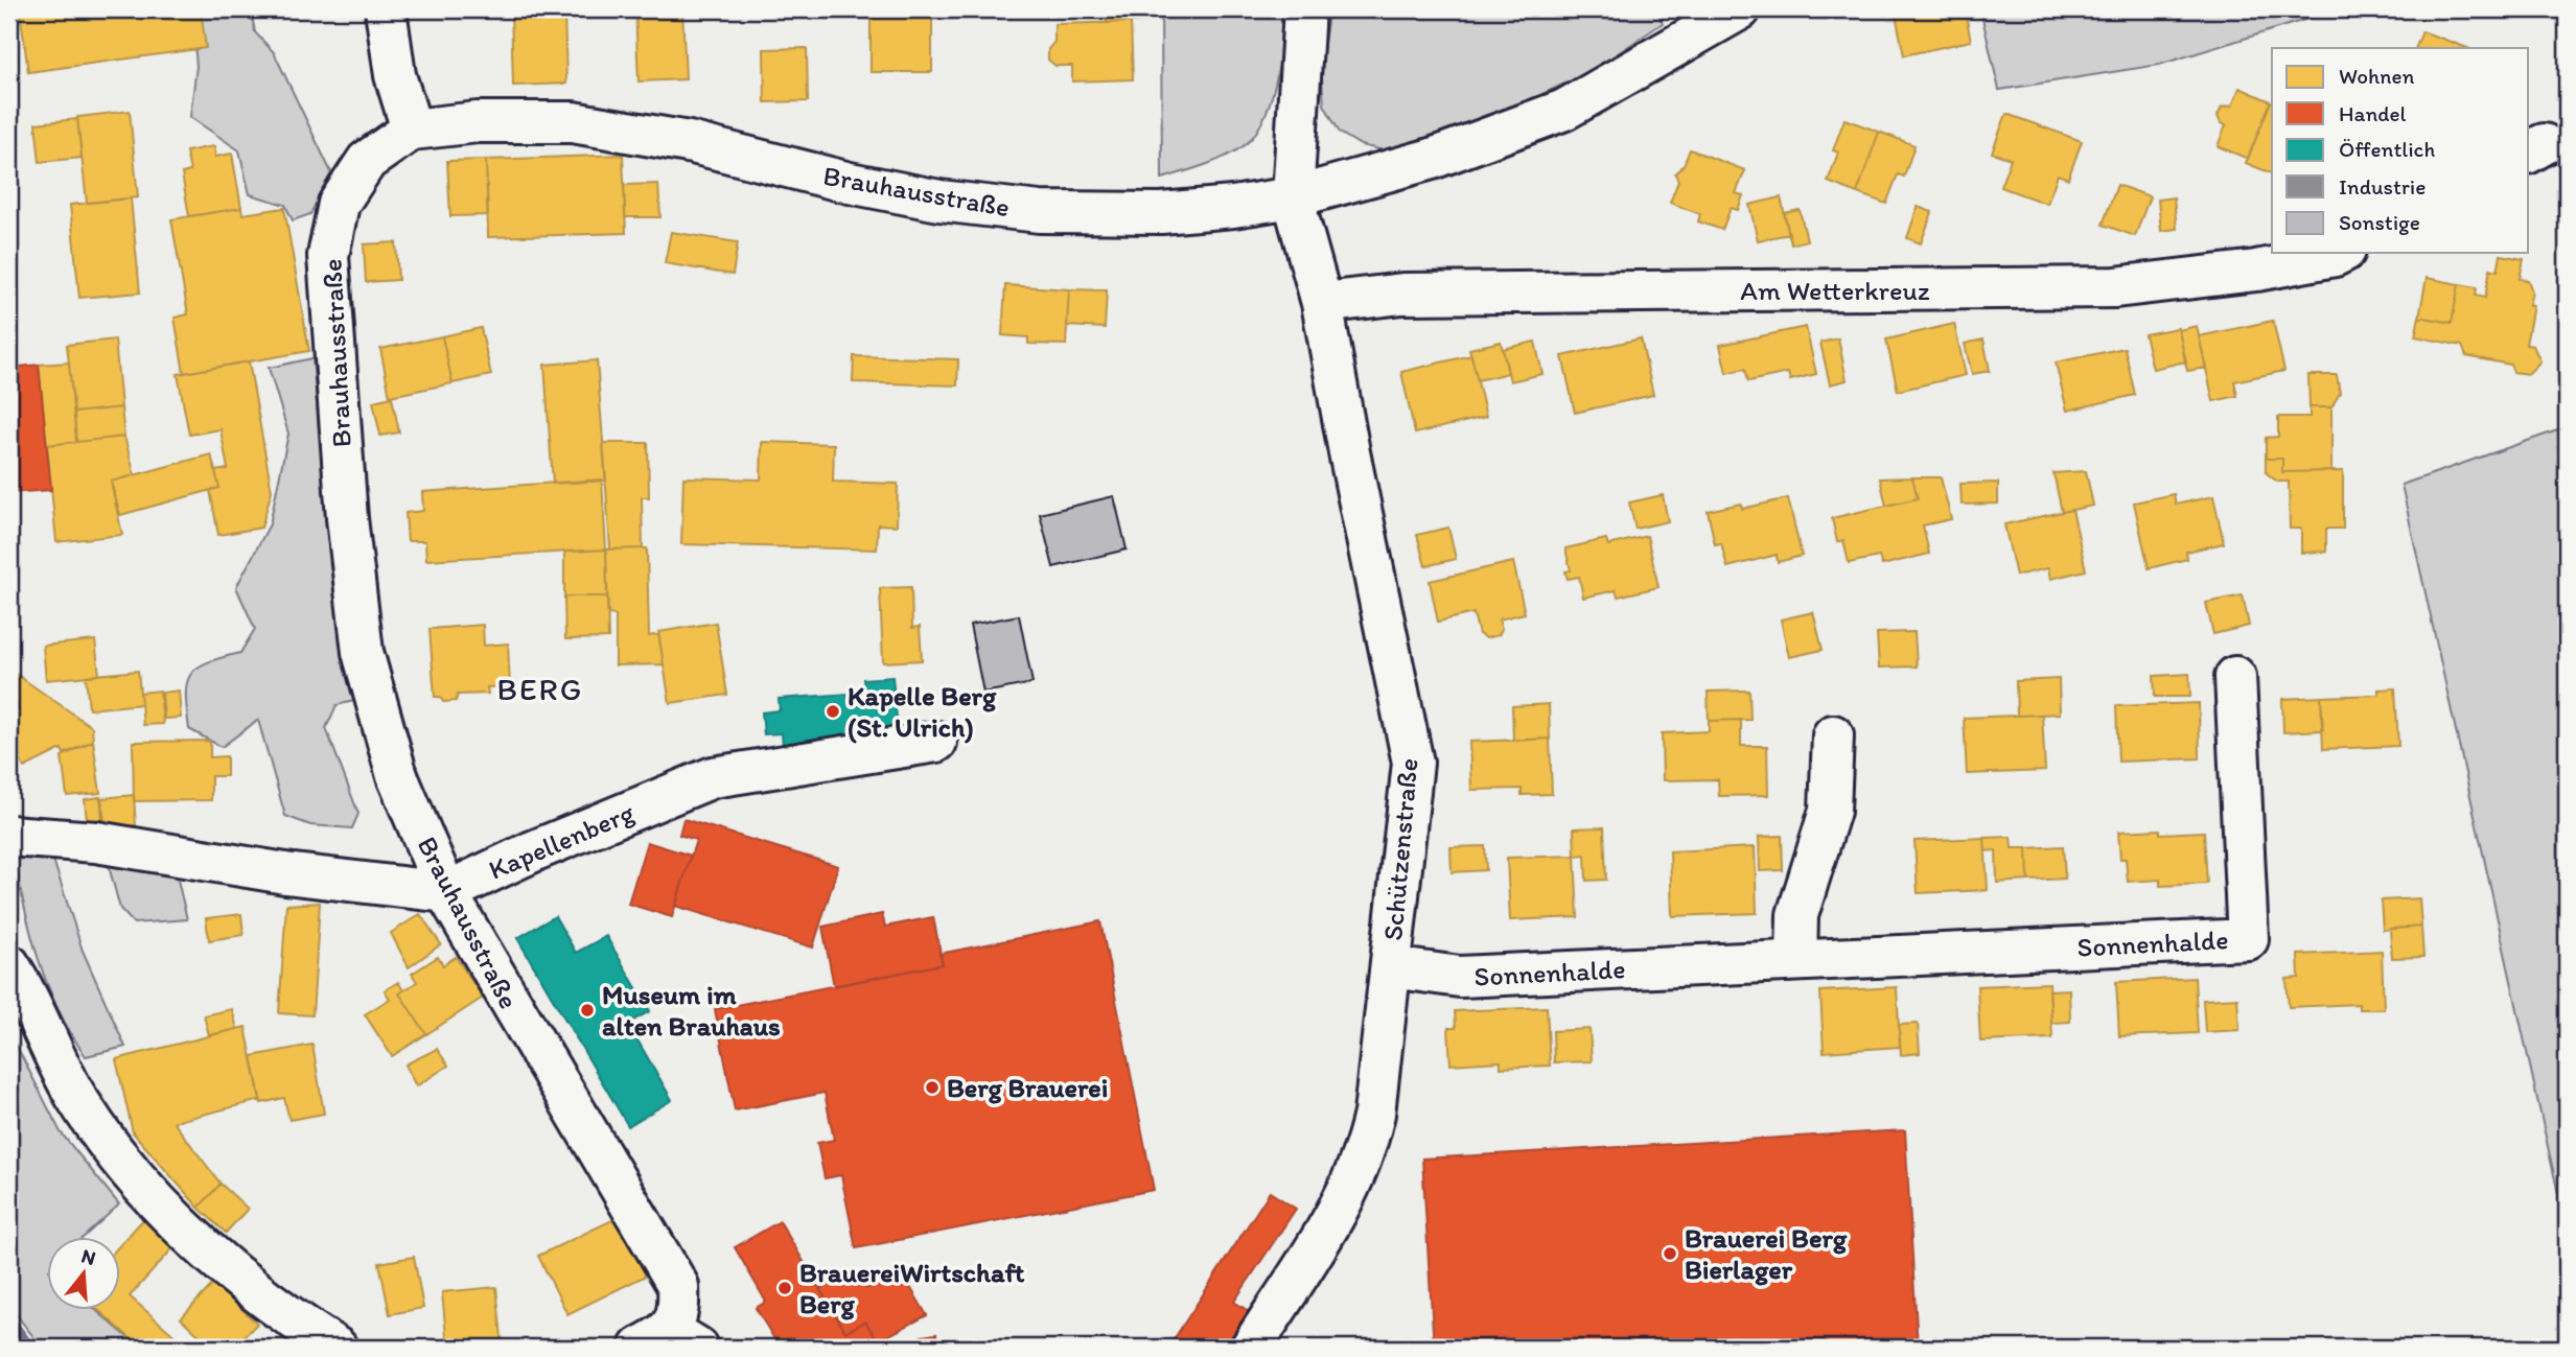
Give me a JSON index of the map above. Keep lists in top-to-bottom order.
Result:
{
  "streets": {
    "street": [
      "Brauhausstraße",
      "Am Wetterkreuz",
      "Kapellenberg",
      "Schützenstraße",
      "Sonnenhalde"
    ]
  },
  "crossings": [
    ["Brauhausstraße", "Kapellenberg"],
    ["Brauhausstraße", "Schützenstraße"],
    ["Am Wetterkreuz", "Schützenstraße"],
    ["Schützenstraße", "Sonnenhalde"]
  ],
  "districts": ["BERG"],
  "places": [
    "Kapelle Berg (St. Ulrich)",
    "Museum im alten Brauhaus",
    "Berg Brauerei",
    "Brauerei Berg Bierlager",
    "BrauereiWirtschaft Berg"
  ],
  "legend": [
    "Wohnen",
    "Handel",
    "Öffentlich",
    "Industrie",
    "Sonstige"
  ],
  "north": "top"
}
